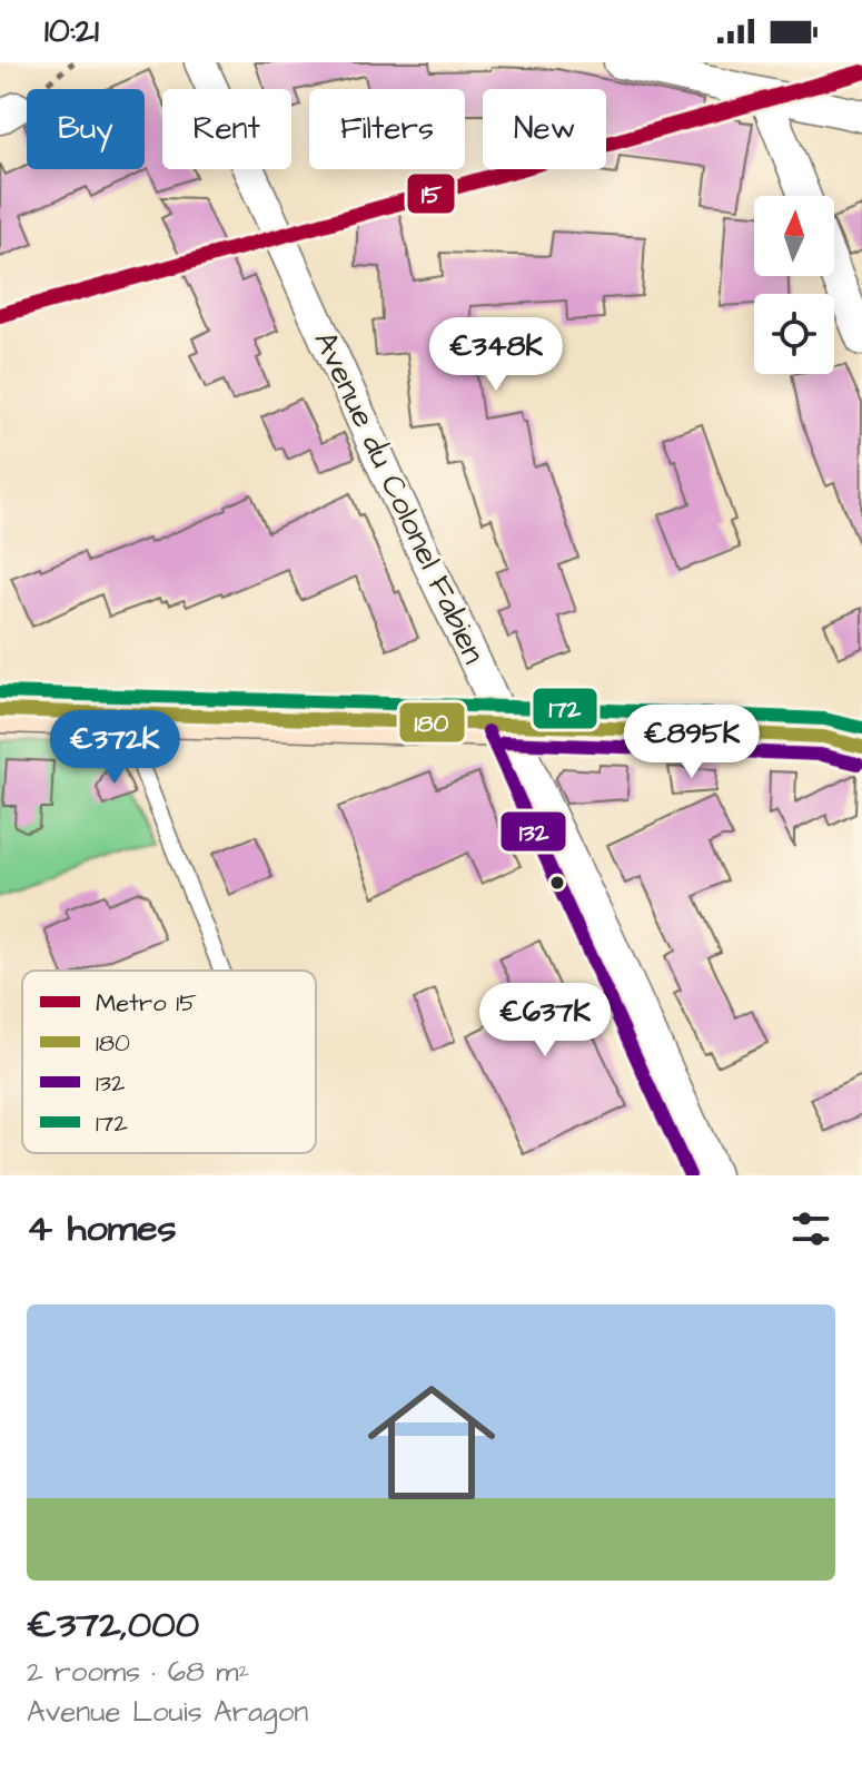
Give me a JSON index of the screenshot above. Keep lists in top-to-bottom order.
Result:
{
  "streets": {
    "street": ["Avenue du Colonel Fabien"]
  },
  "lines": [
    "metro line 15",
    "transit line 172",
    "transit line 180",
    "transit line 132"
  ],
  "legend": [
    "Metro 15",
    "180",
    "132",
    "172"
  ],
  "north": "top",
  "page": {
    "status": "10:21",
    "chip": [
      "Buy",
      "Rent",
      "Filters",
      "New"
    ],
    "price": [
      "€348K",
      "€895K",
      "€372K",
      "€637K"
    ],
    "heading": "4 homes",
    "list": [
      {
        "name": "€372,000",
        "note": "2 rooms · 68 m² · Avenue Louis Aragon"
      }
    ]
  }
}
